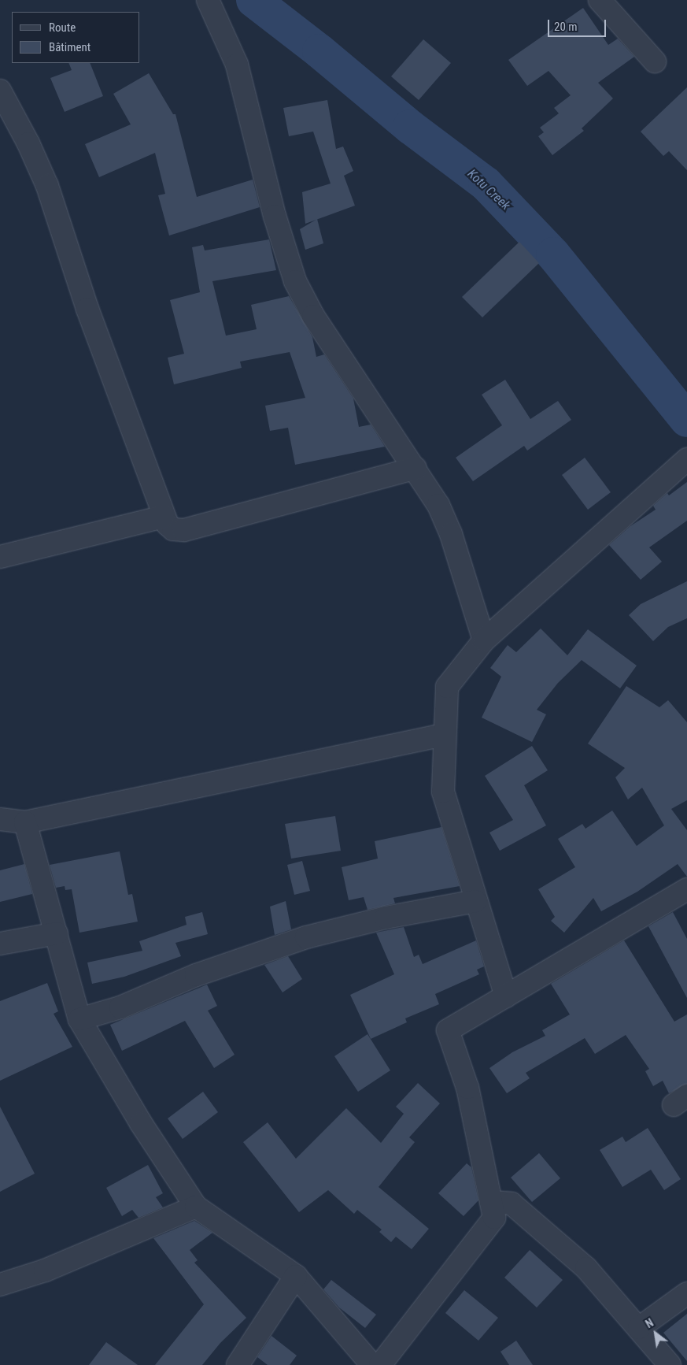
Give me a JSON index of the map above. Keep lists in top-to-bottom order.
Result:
{
  "water": ["Kotu Creek"],
  "legend": ["Route", "Bâtiment"],
  "scale_bar": "20 m",
  "north": "top left"
}
